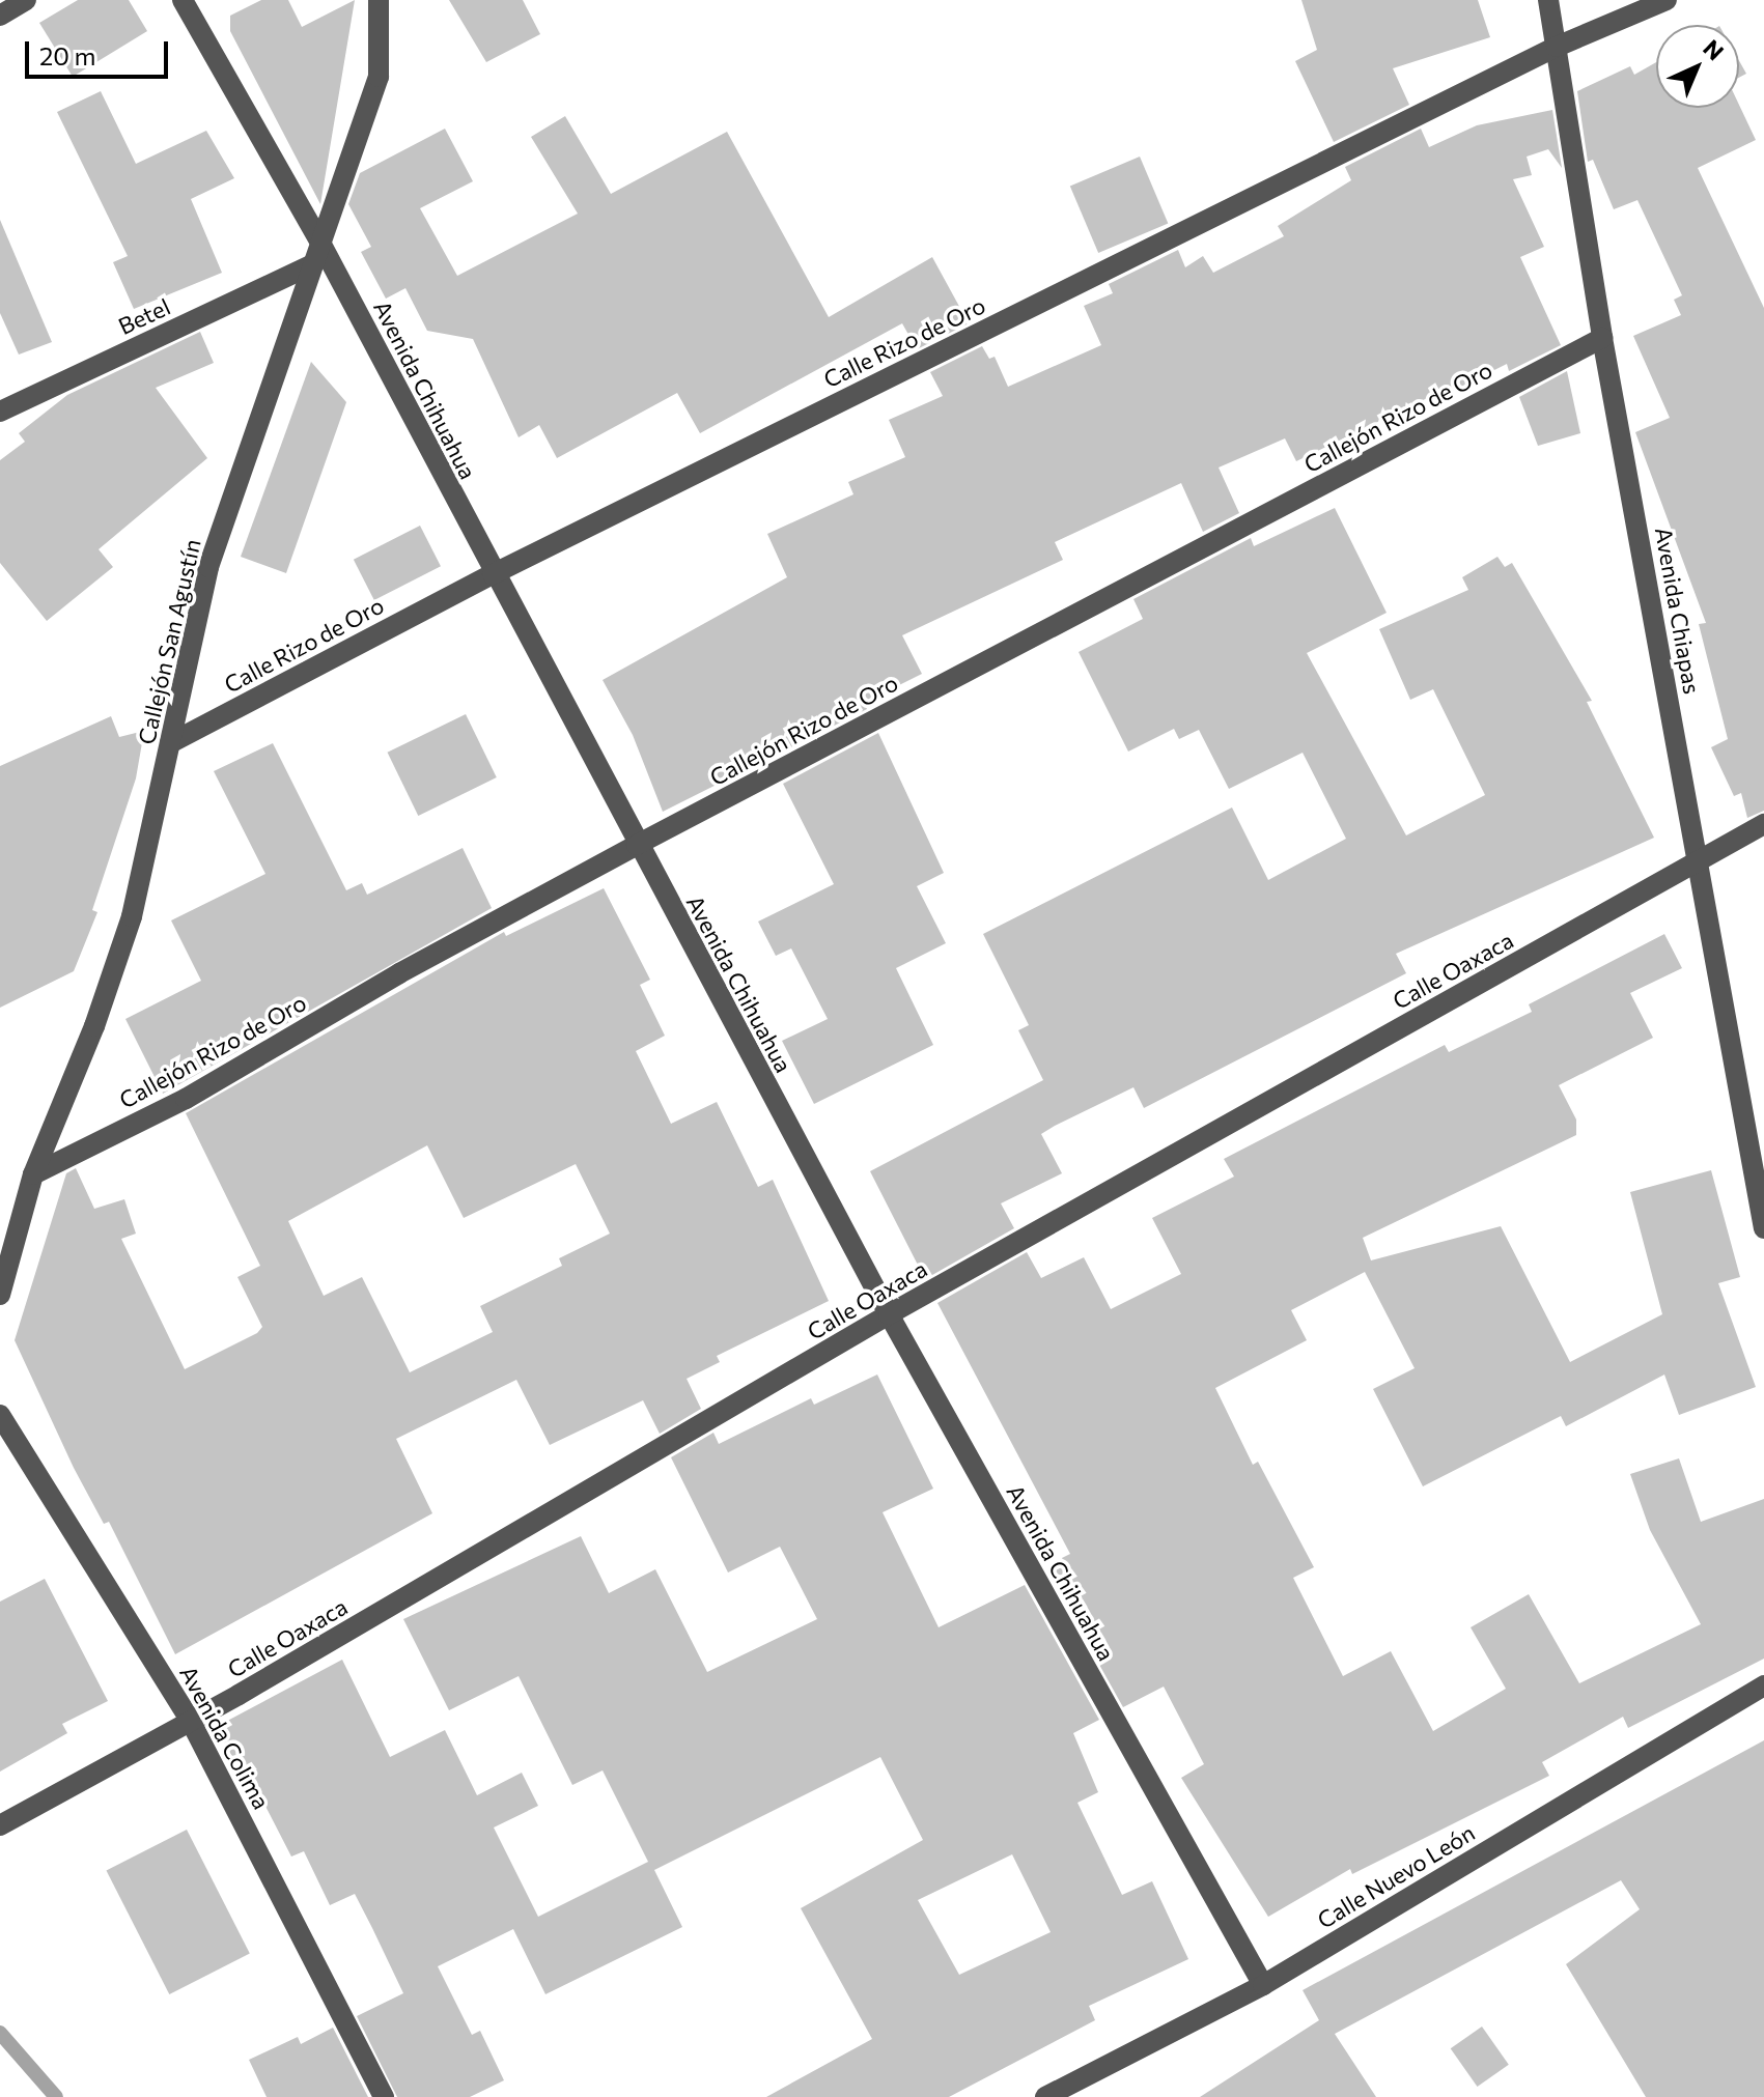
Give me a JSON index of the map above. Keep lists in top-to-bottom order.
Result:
{
  "streets": {
    "street": [
      "Betel",
      "Calle Rizo de Oro",
      "Avenida Chihuahua",
      "Callejón Rizo de Oro",
      "Avenida Chiapas",
      "Callejón San Agustín",
      "Calle Oaxaca",
      "Avenida Colima",
      "Calle Nuevo León"
    ]
  },
  "crossings": [
    ["Betel", "Callejón San Agustín"],
    ["Calle Rizo de Oro", "Avenida Chihuahua"],
    ["Calle Rizo de Oro", "Avenida Chiapas"],
    ["Calle Rizo de Oro", "Callejón San Agustín"],
    ["Avenida Chihuahua", "Callejón Rizo de Oro"],
    ["Avenida Chihuahua", "Callejón San Agustín"],
    ["Avenida Chihuahua", "Calle Oaxaca"],
    ["Avenida Chihuahua", "Calle Nuevo León"],
    ["Callejón Rizo de Oro", "Avenida Chiapas"],
    ["Callejón Rizo de Oro", "Callejón San Agustín"],
    ["Avenida Chiapas", "Calle Oaxaca"],
    ["Calle Oaxaca", "Avenida Colima"]
  ],
  "scale_bar": "20 m",
  "north": "top right"
}
